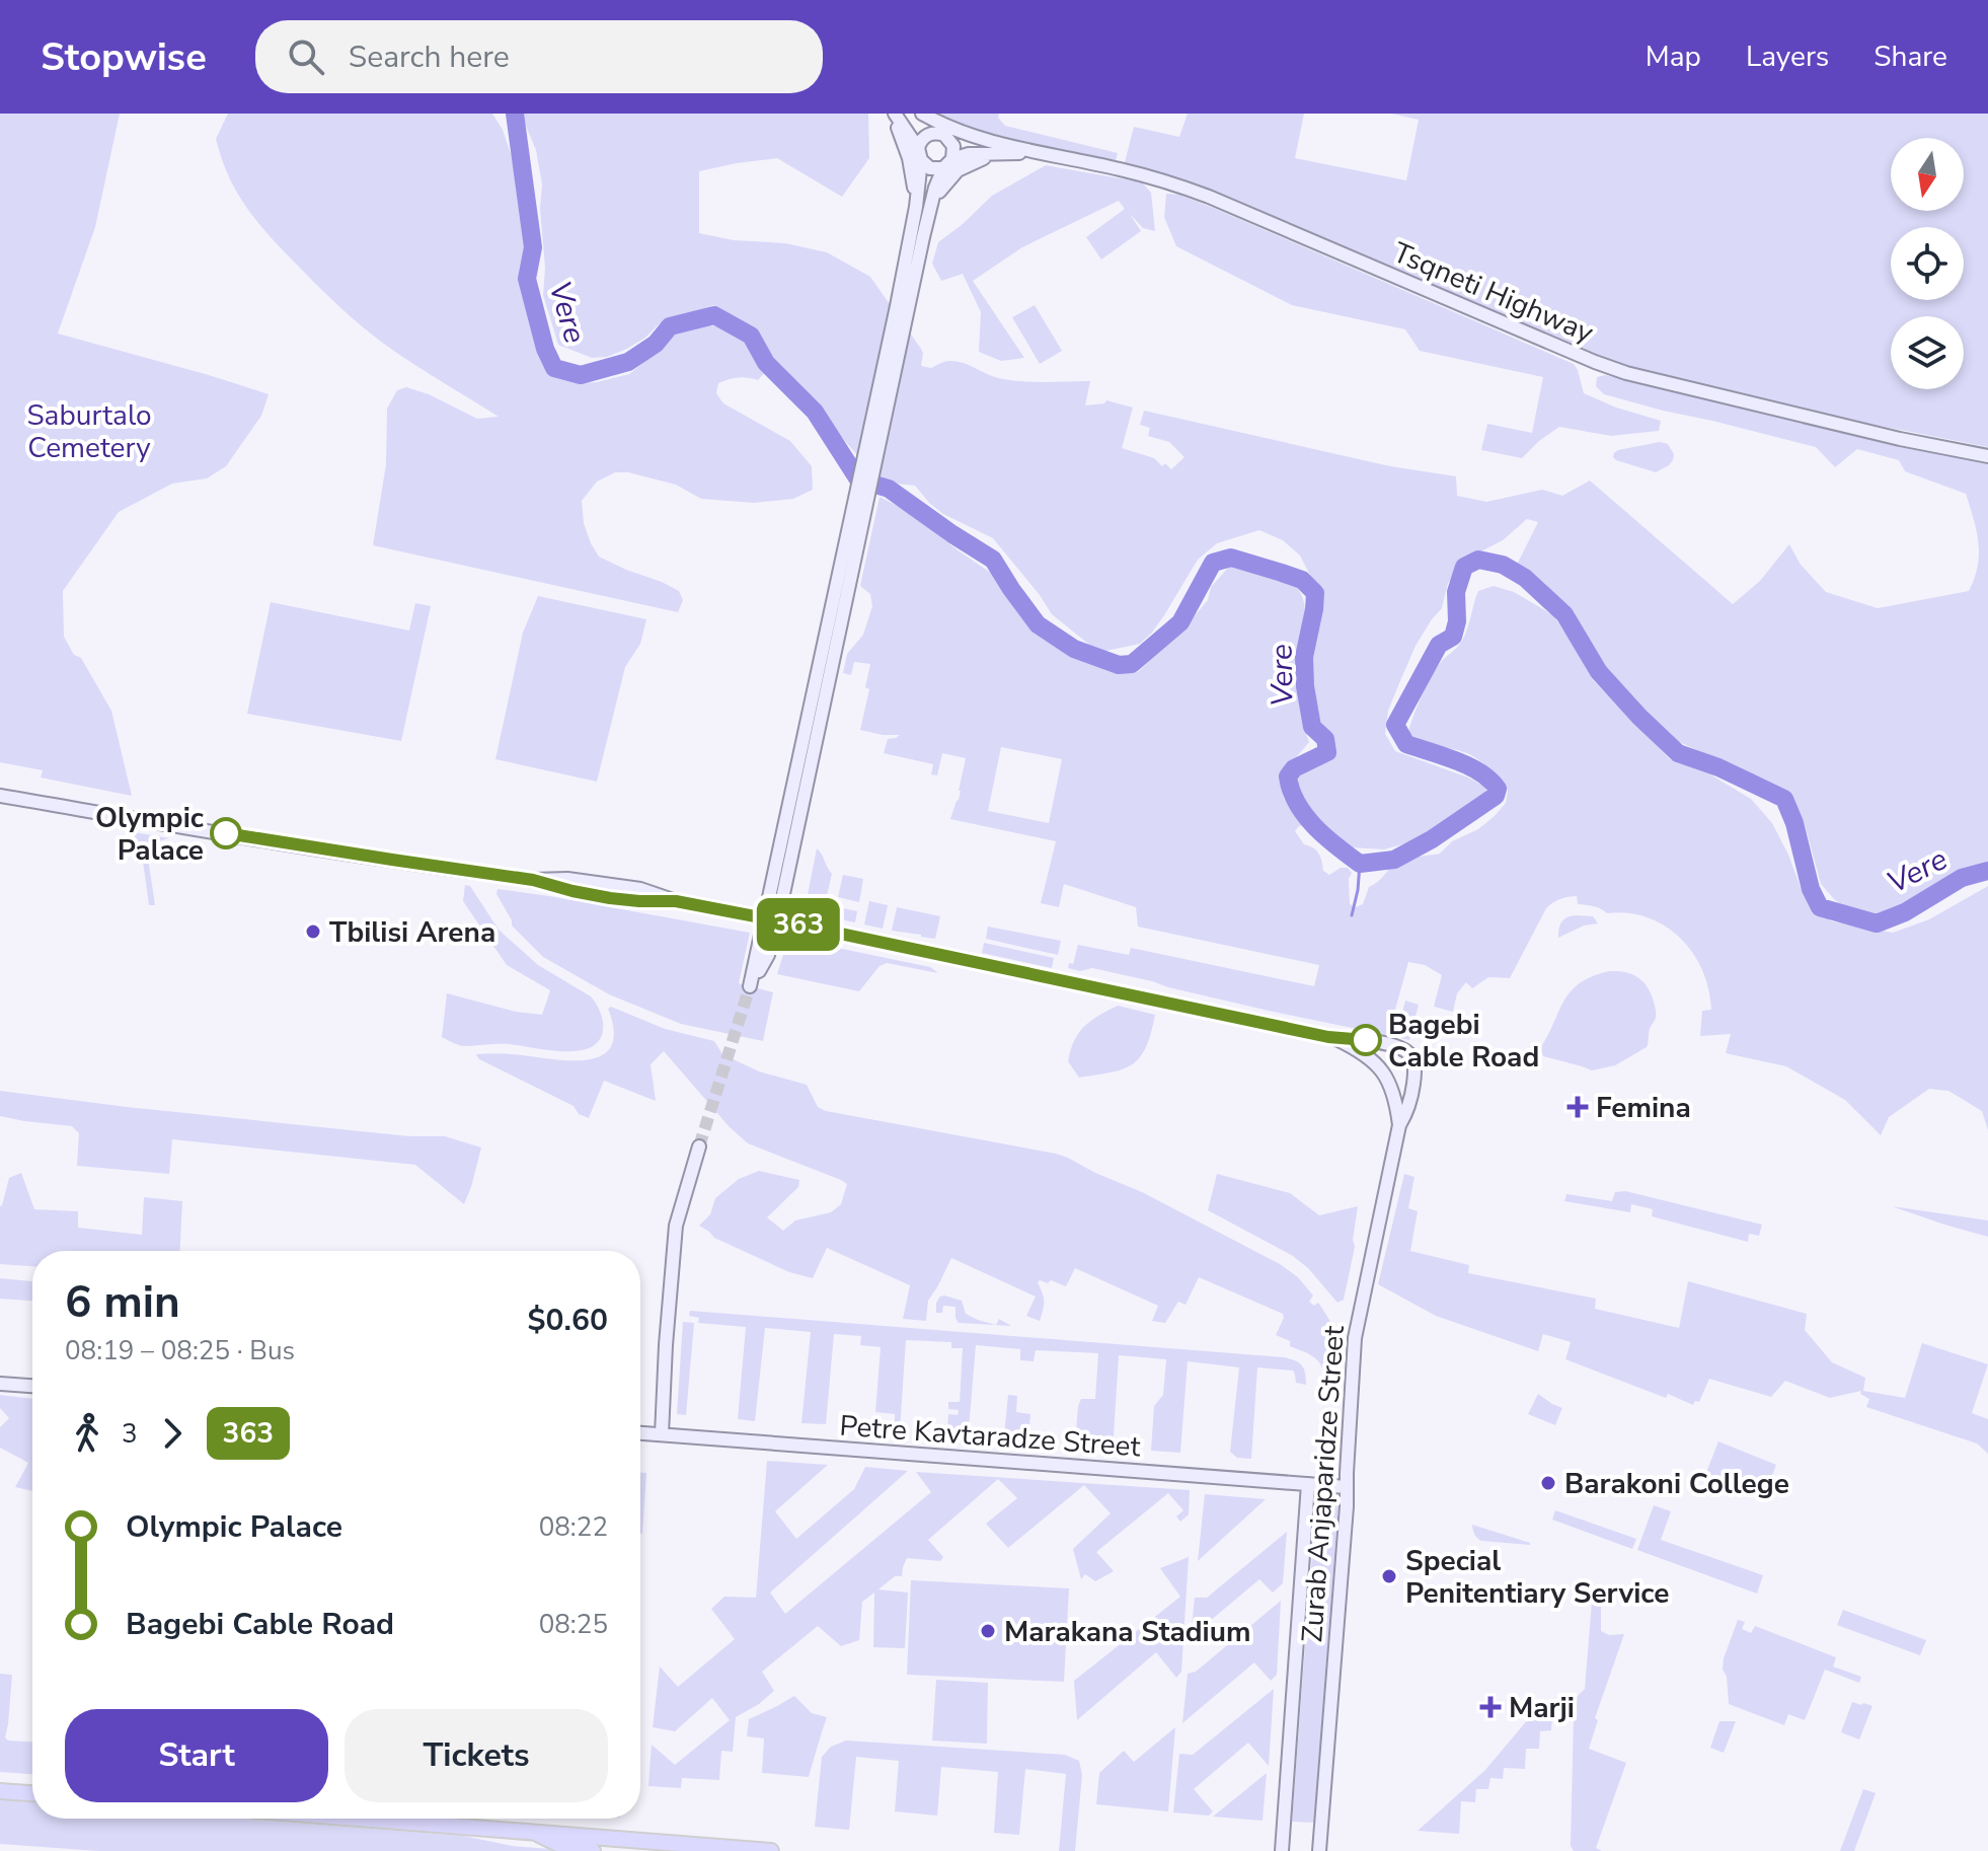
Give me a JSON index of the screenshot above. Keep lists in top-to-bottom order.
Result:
{
  "streets": {
    "main road": ["Tsqneti Highway", "Petre Kavtaradze Street", "Zurab Anjaparidze Street"]
  },
  "crossings": [
    ["Petre Kavtaradze Street", "Zurab Anjaparidze Street"]
  ],
  "water": ["Vere"],
  "parks": ["Saburtalo Cemetery"],
  "places": {
    "other": [
      "Olympic Palace",
      "Tbilisi Arena",
      "Bagebi Cable Road",
      "Barakoni College",
      "Special Penitentiary Service",
      "Marakana Stadium"
    ],
    "health": ["Femina", "Marji"]
  },
  "lines": ["bus line 363"],
  "north": "bottom",
  "page": {
    "header": "Stopwise",
    "search": "Search here",
    "nav": ["Map", "Layers", "Share"],
    "on_map": "363",
    "heading": ["6 min", "08:19 – 08:25 · Bus", "$0.60"],
    "legs": ["3", "363"],
    "list": [
      {
        "name": "Olympic Palace",
        "value": "08:22"
      },
      {
        "name": "Bagebi Cable Road",
        "value": "08:25"
      }
    ],
    "buttons": ["Start", "Tickets"]
  }
}
